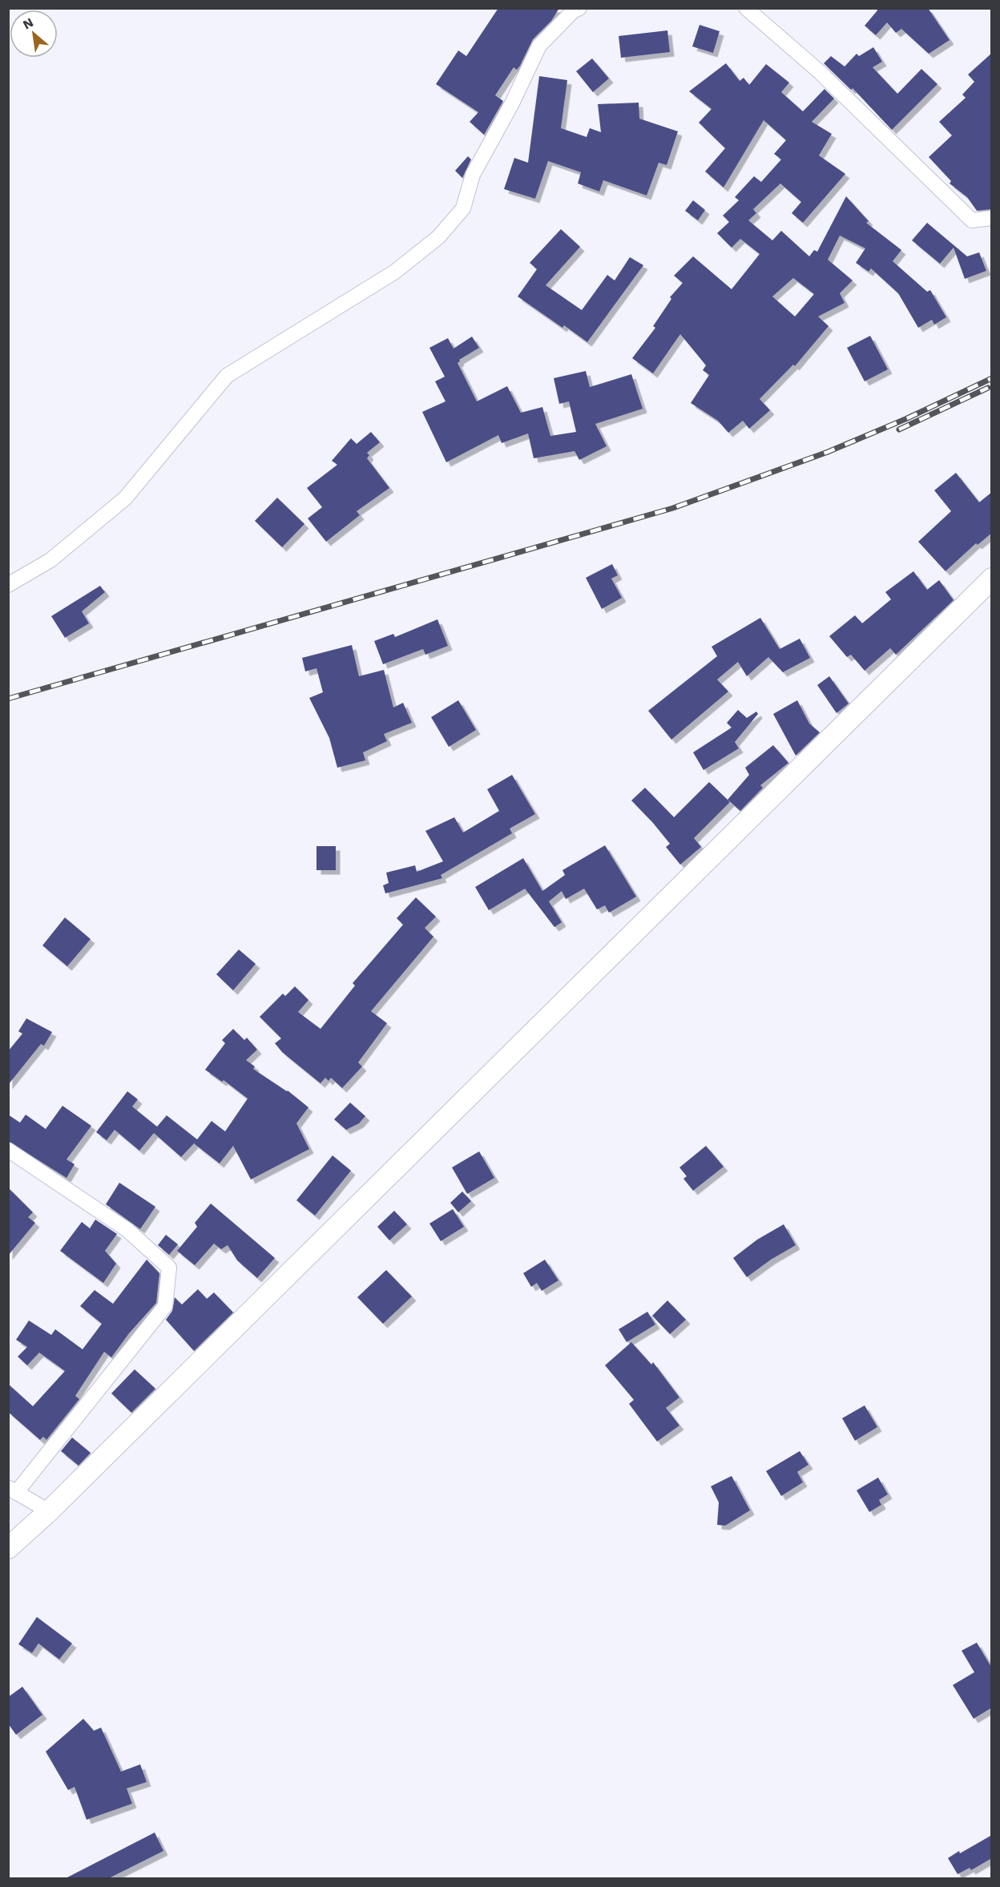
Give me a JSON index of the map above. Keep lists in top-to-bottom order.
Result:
{
  "north": "top left"
}
